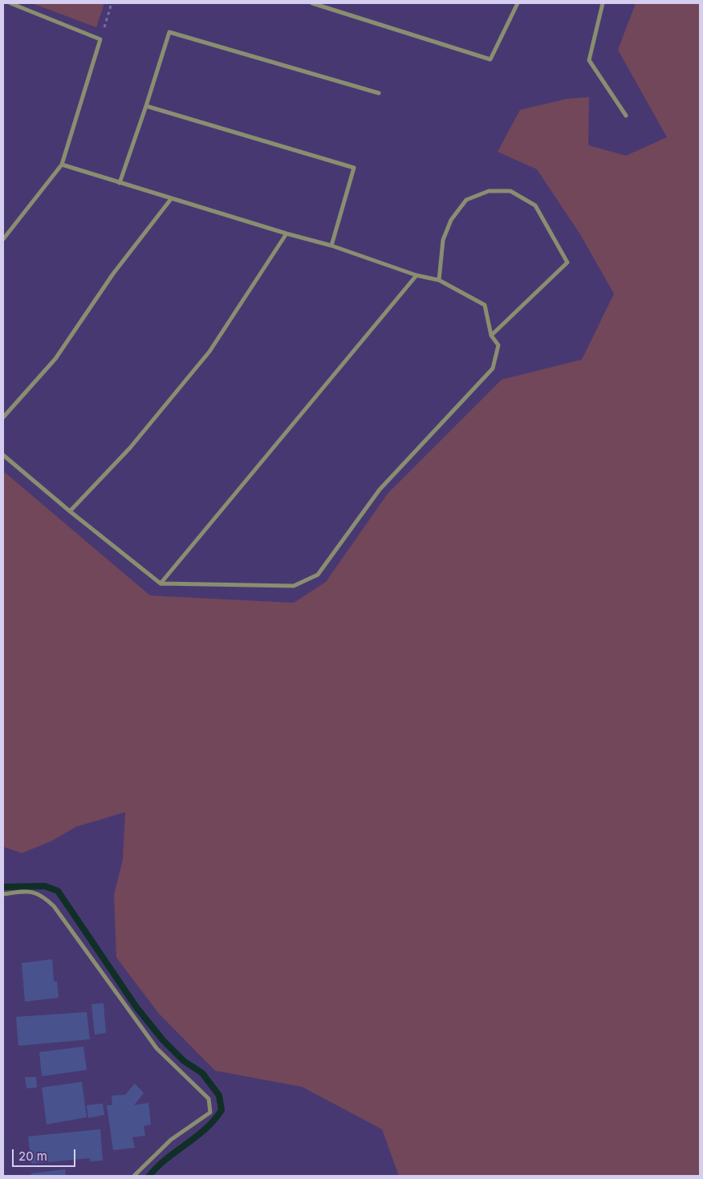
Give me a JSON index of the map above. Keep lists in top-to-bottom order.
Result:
{
  "scale_bar": "20 m"
}
